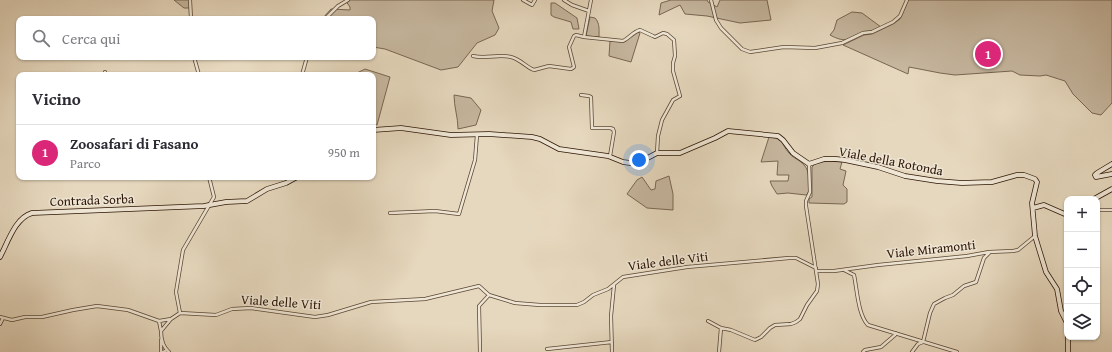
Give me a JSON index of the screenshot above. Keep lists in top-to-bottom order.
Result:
{
  "streets": {
    "street": [
      "Viale della Rotonda",
      "Contrada Sorba",
      "Viale Miramonti",
      "Viale delle Viti"
    ]
  },
  "crossings": [
    ["Viale Miramonti", "Viale delle Viti"]
  ],
  "page": {
    "search": "Cerca qui",
    "pins": "1",
    "heading": "Vicino",
    "list": [
      {
        "mark": "1",
        "name": "Zoosafari di Fasano",
        "note": "Parco",
        "value": "950 m"
      }
    ],
    "map_buttons": ["+", "−"]
  }
}
